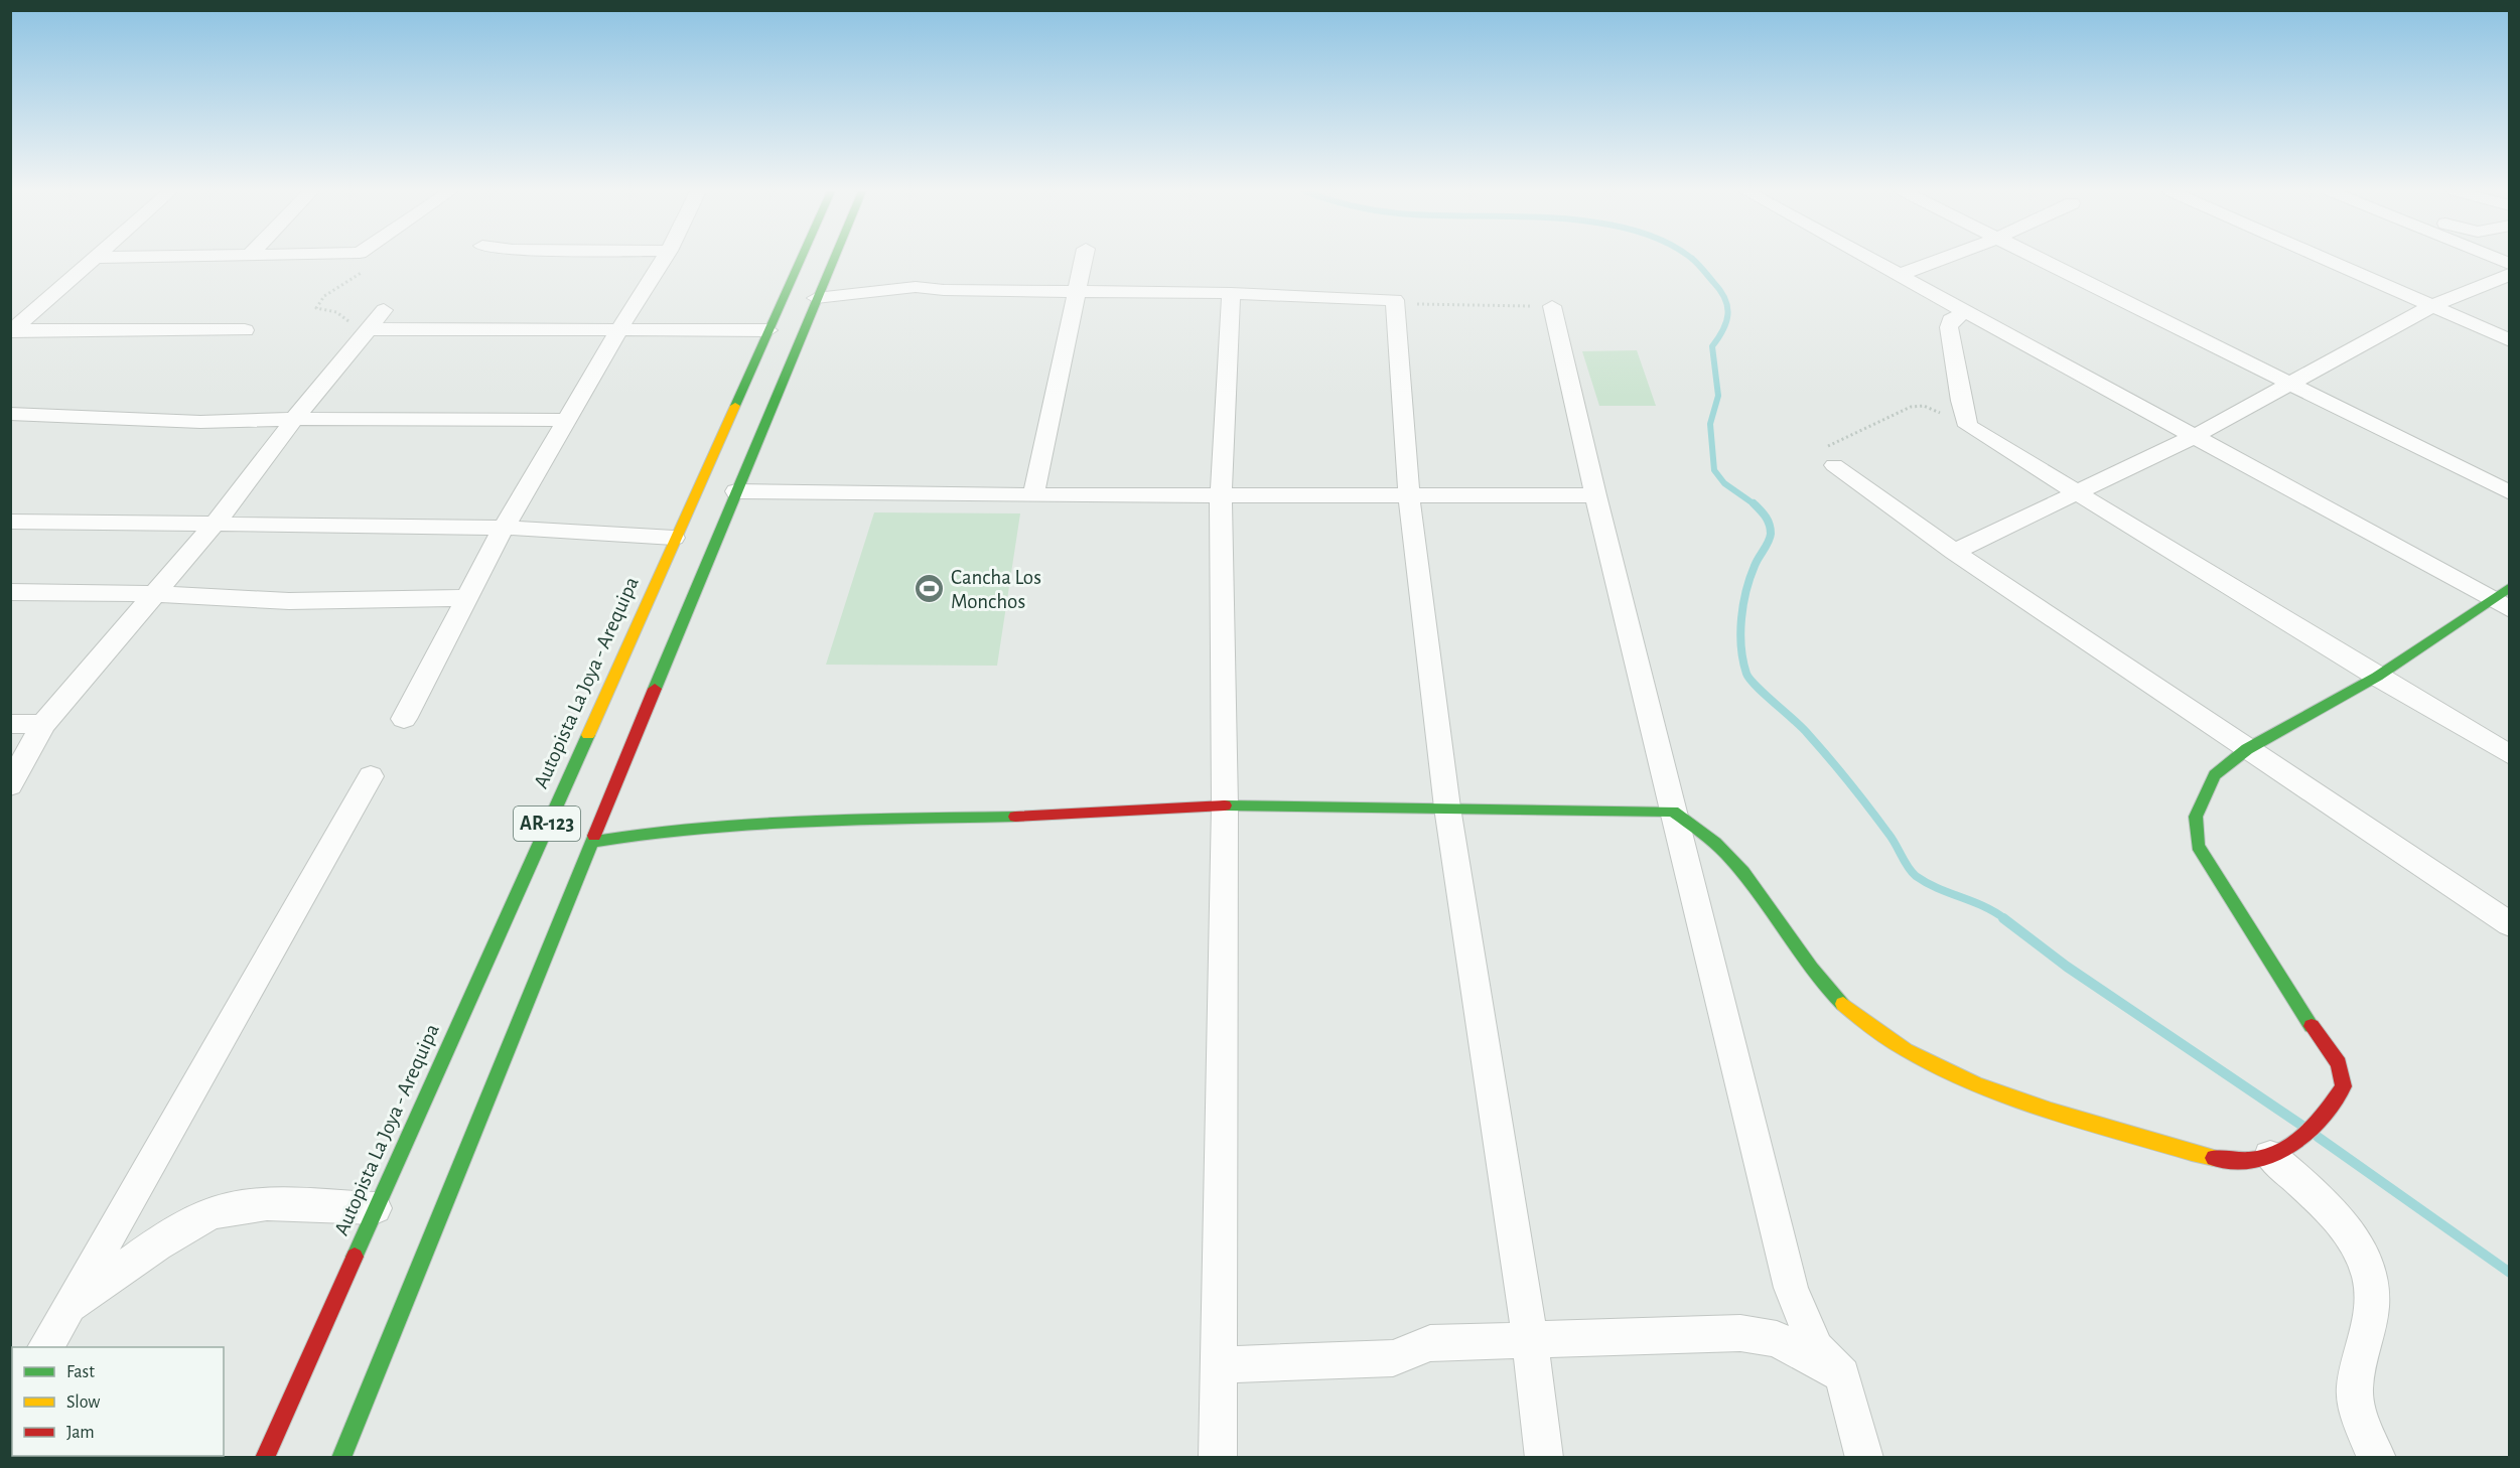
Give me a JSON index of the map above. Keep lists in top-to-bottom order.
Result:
{
  "streets": {
    "main road": ["Autopista La Joya - Arequipa", "AR-123"]
  },
  "places": {
    "sports": ["Cancha Los Monchos"]
  },
  "legend": ["Fast", "Slow", "Jam"]
}
